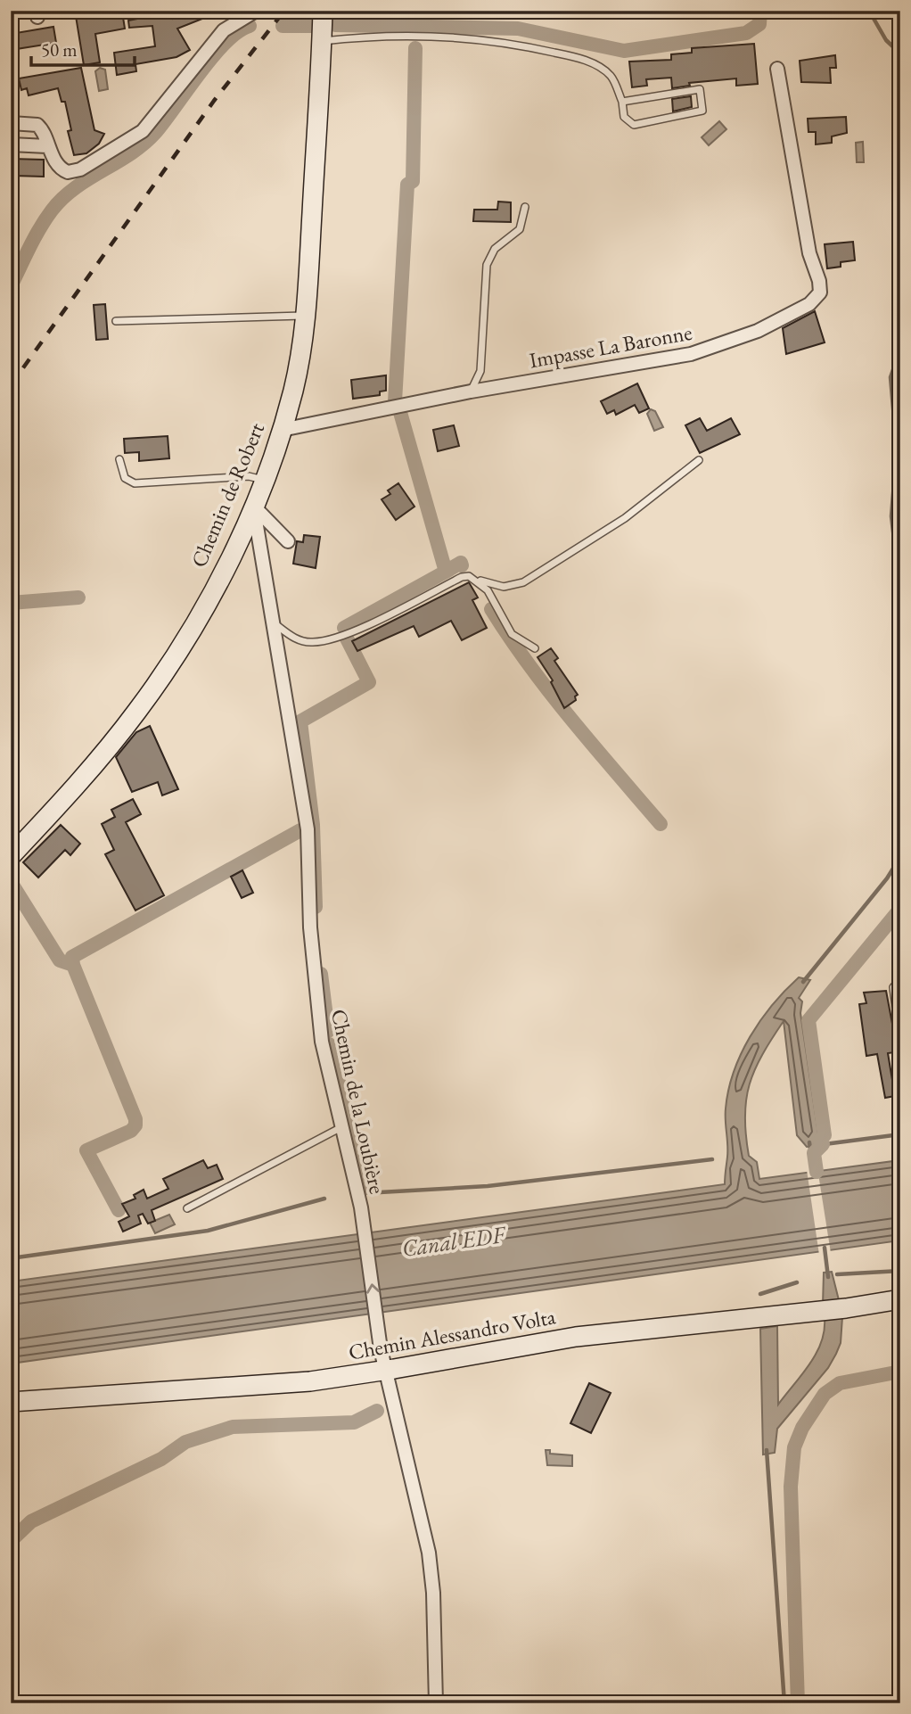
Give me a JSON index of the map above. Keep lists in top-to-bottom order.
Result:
{
  "streets": {
    "street": [
      "Impasse La Baronne",
      "Chemin de Robert",
      "Chemin de la Loubière",
      "Chemin Alessandro Volta"
    ]
  },
  "crossings": [
    ["Impasse La Baronne", "Chemin de Robert"],
    ["Chemin de Robert", "Chemin de la Loubière"],
    ["Chemin de la Loubière", "Chemin Alessandro Volta"]
  ],
  "water": ["Canal EDF"],
  "scale_bar": "50 m"
}
